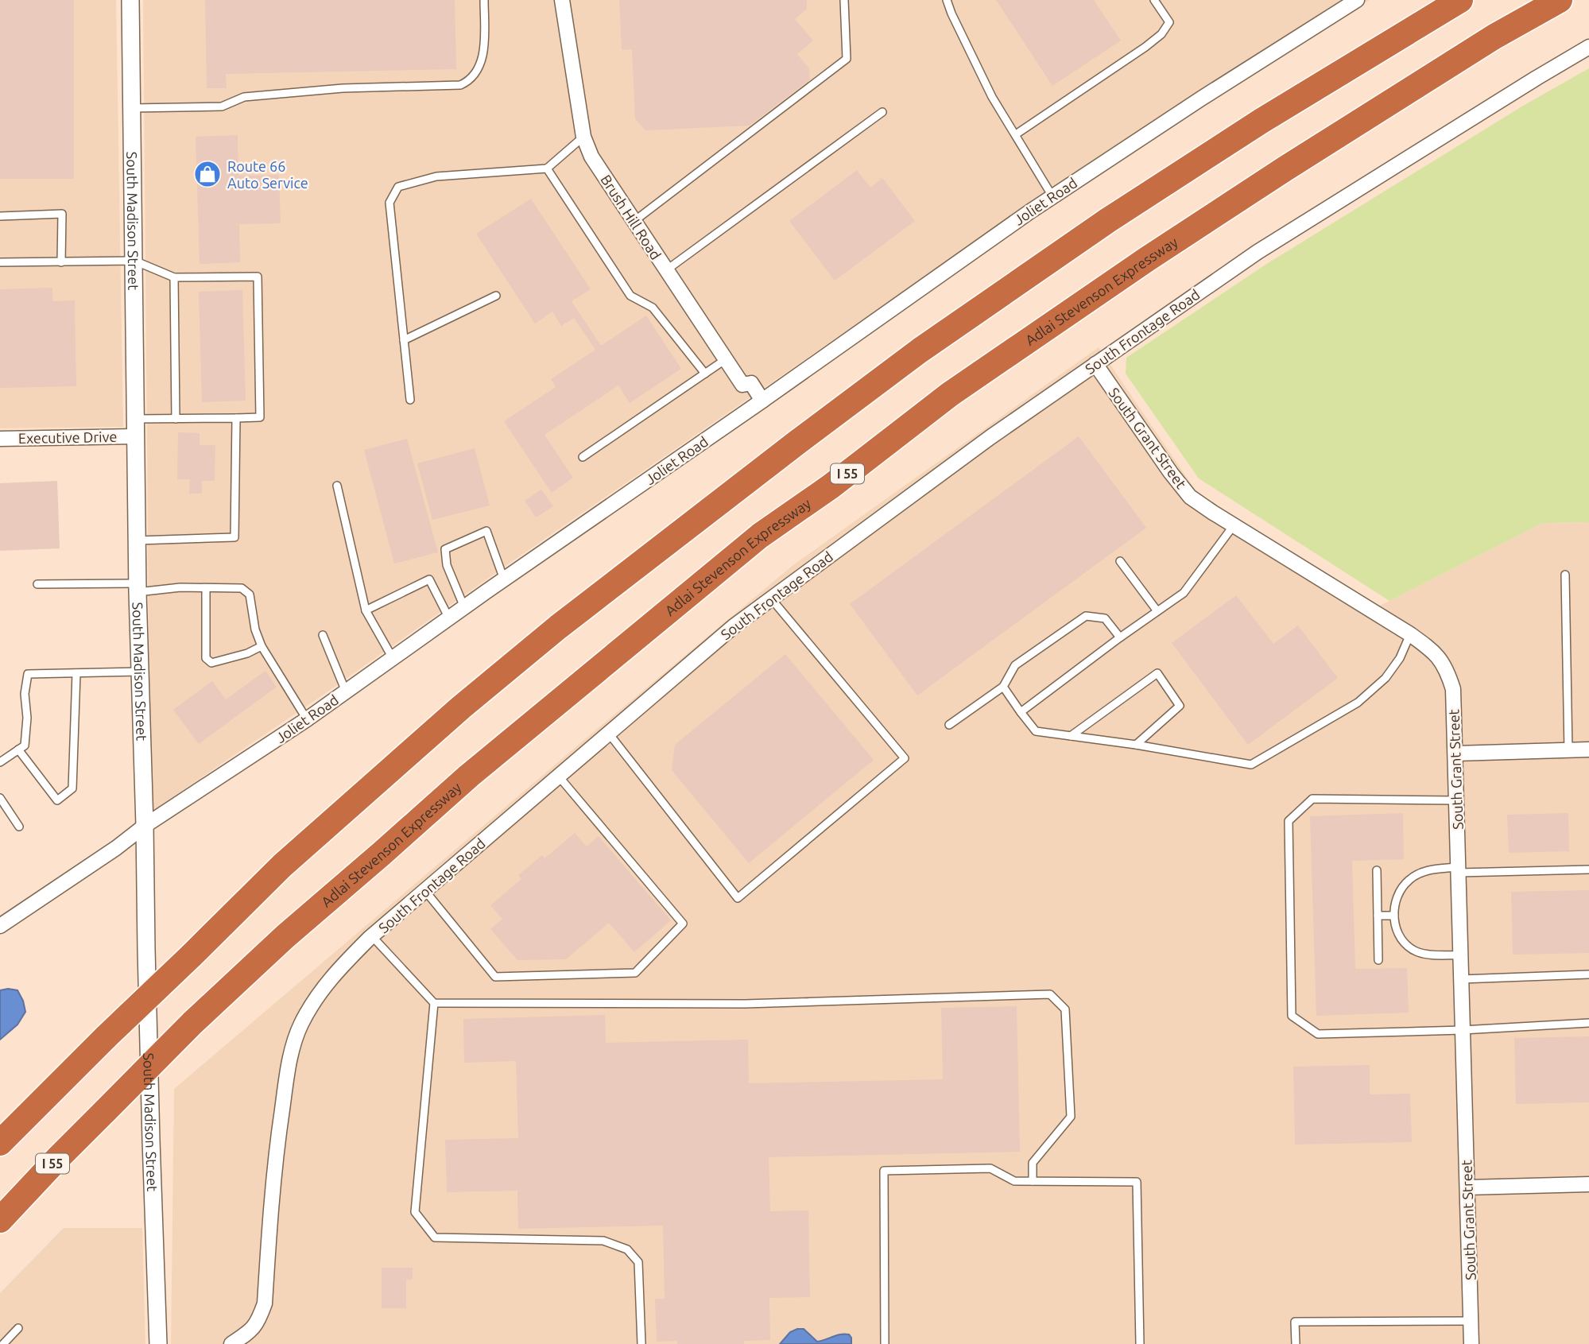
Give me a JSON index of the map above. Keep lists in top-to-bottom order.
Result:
{
  "streets": {
    "highway": ["Adlai Stevenson Expressway", "I 55"],
    "street": [
      "Joliet Road",
      "Brush Hill Road",
      "South Madison Street",
      "South Frontage Road",
      "Executive Drive",
      "South Grant Street"
    ]
  },
  "crossings": [
    ["Joliet Road", "Brush Hill Road"],
    ["Joliet Road", "South Madison Street"],
    ["South Madison Street", "Executive Drive"],
    ["South Frontage Road", "South Grant Street"]
  ],
  "places": {
    "shop": ["Route 66 Auto Service"]
  }
}
